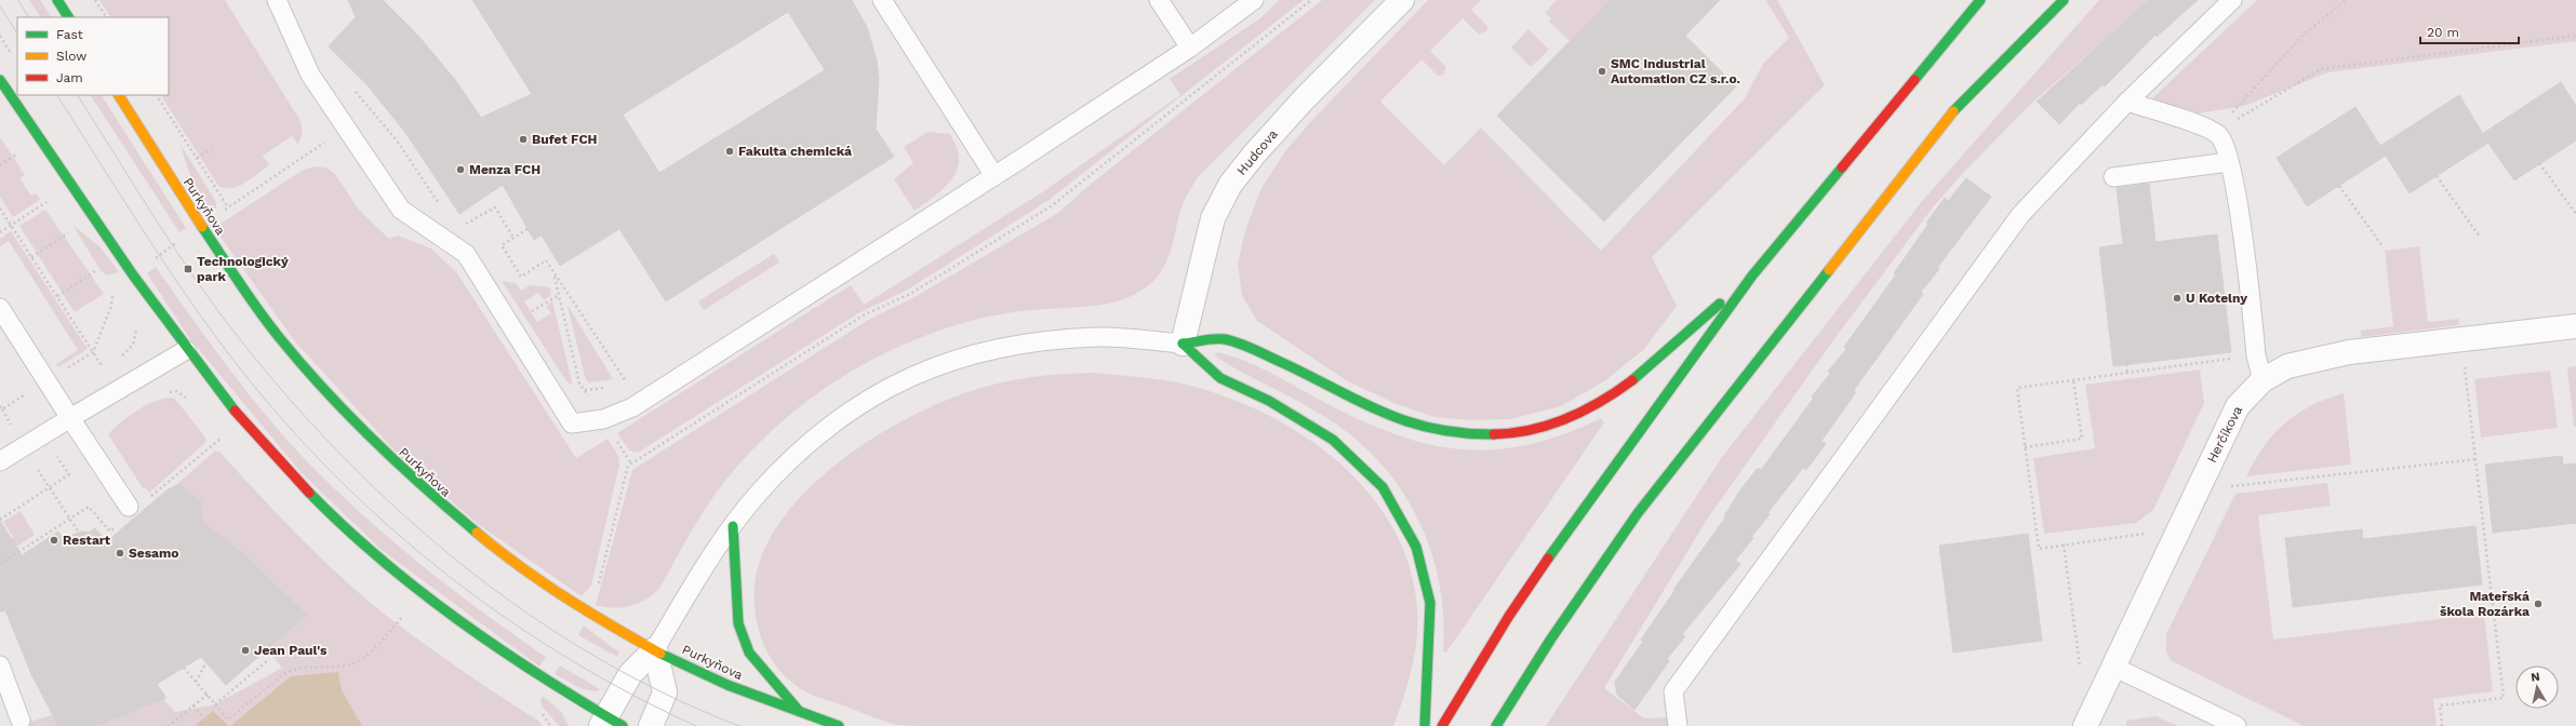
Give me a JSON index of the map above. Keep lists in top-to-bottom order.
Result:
{
  "streets": {
    "main road": ["Purkyňova"],
    "street": ["Hudcova", "Herčíkova"]
  },
  "places": {
    "other": [
      "SMC Industrial Automation CZ s.r.o.",
      "Bufet FCH",
      "Fakulta chemická",
      "Menza FCH",
      "U Kotelny",
      "Restart",
      "Sesamo",
      "Mateřská škola Rozárka",
      "Jean Paul's"
    ],
    "transit": ["Technologický park"]
  },
  "legend": ["Fast", "Slow", "Jam"],
  "scale_bar": "20 m",
  "north": "top"
}
